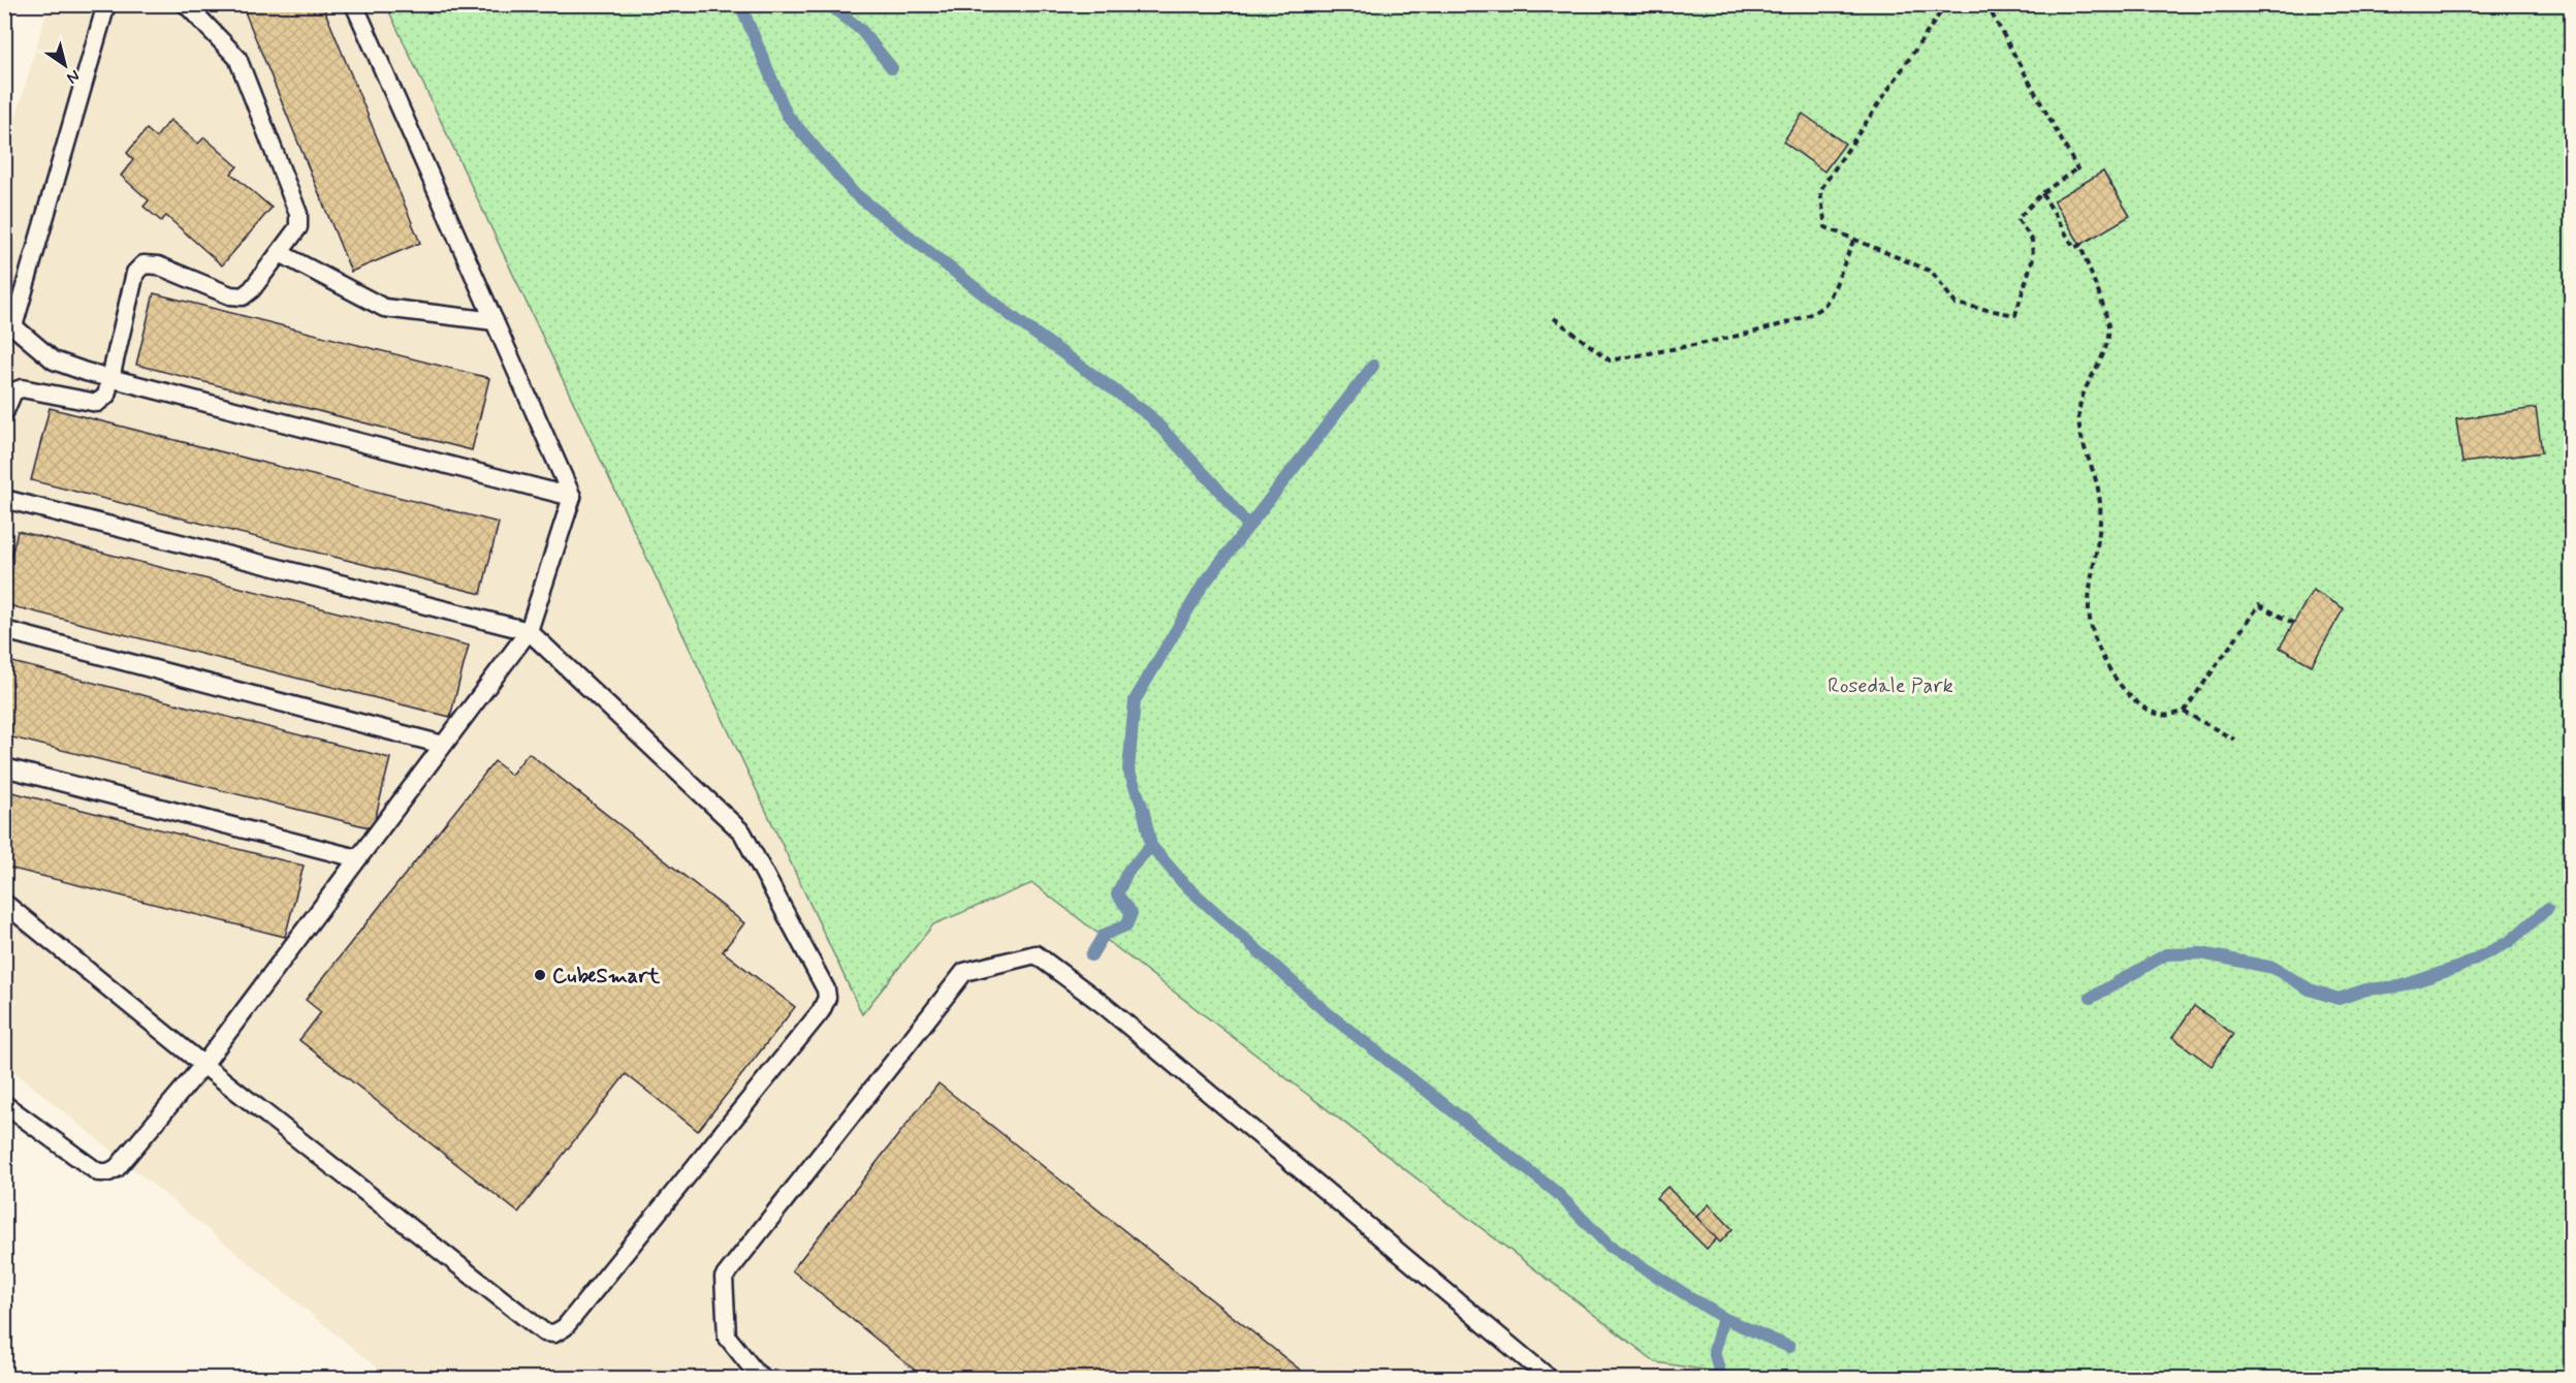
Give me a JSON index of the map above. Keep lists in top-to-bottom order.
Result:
{
  "parks": ["Rosedale Park"],
  "places": ["CubeSmart"],
  "north": "bottom right"
}
